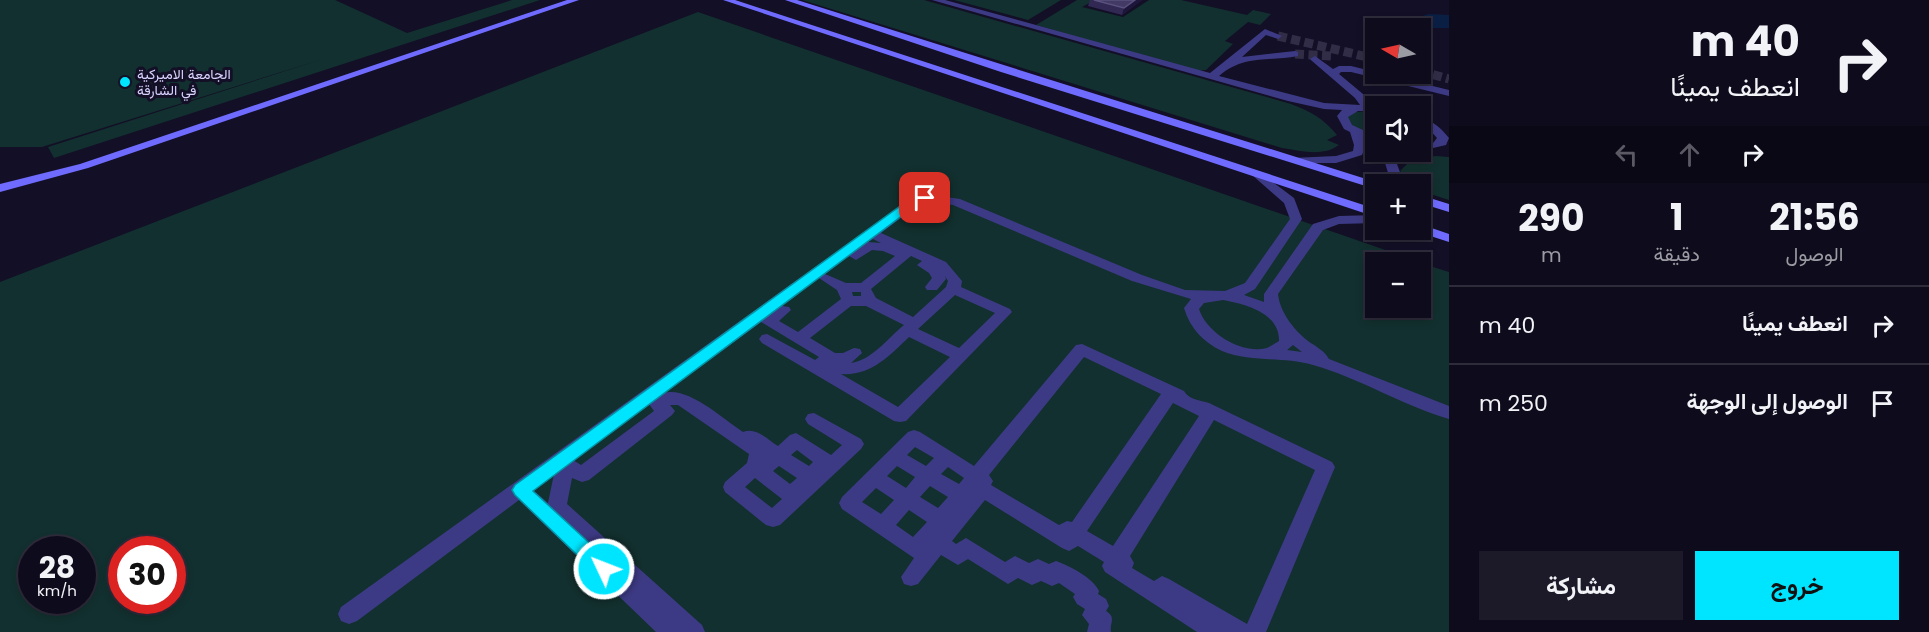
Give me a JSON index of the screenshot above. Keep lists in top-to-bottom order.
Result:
{
  "places": ["الجامعة الاميركية في الشارقة"],
  "north": "left",
  "page": {
    "turn": ["40 m", "انعطف يمينًا"],
    "map_buttons": ["+", "−"],
    "eta": [
      "21:56",
      "الوصول",
      "1",
      "دقيقة",
      "290",
      "m"
    ],
    "list": [
      {
        "name": "انعطف يمينًا",
        "value": "40 m"
      },
      {
        "name": "الوصول إلى الوجهة",
        "value": "250 m"
      }
    ],
    "speed": "28 km/h",
    "limit": "30",
    "buttons": ["خروج", "مشاركة"]
  }
}
